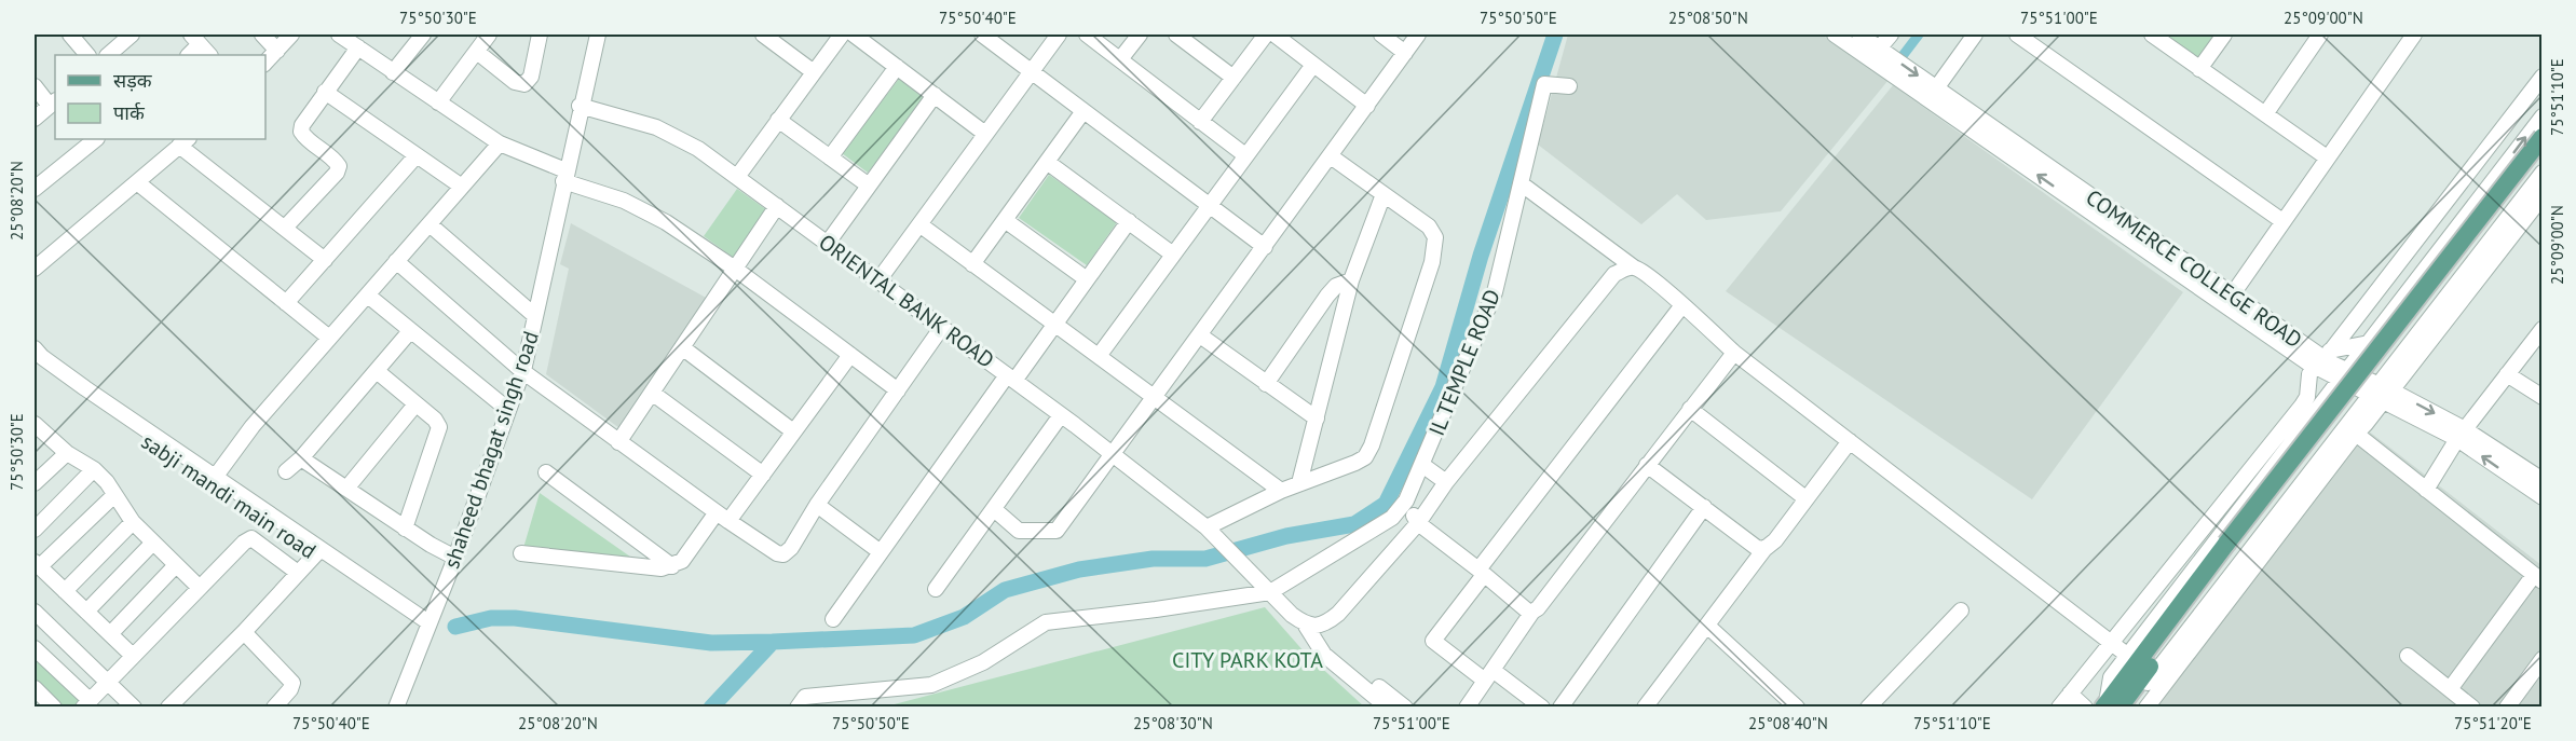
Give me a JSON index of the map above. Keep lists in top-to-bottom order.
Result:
{
  "streets": {
    "street": [
      "COMMERCE COLLEGE ROAD",
      "ORIENTAL BANK ROAD",
      "IL TEMPLE ROAD",
      "shaheed bhagat singh road",
      "sabji mandi main road"
    ]
  },
  "crossings": [
    ["ORIENTAL BANK ROAD", "IL TEMPLE ROAD"],
    ["ORIENTAL BANK ROAD", "shaheed bhagat singh road"],
    ["shaheed bhagat singh road", "sabji mandi main road"]
  ],
  "parks": ["CITY PARK KOTA"],
  "legend": ["सड़क", "पार्क"],
  "coordinates": [
    "75°50'30\"E",
    "75°50'40\"E",
    "75°50'50\"E",
    "25°08'50\"N",
    "75°51'00\"E",
    "25°09'00\"N",
    "75°51'10\"E",
    "25°08'20\"N",
    "25°08'30\"N",
    "25°08'40\"N",
    "75°51'20\"E"
  ]
}
